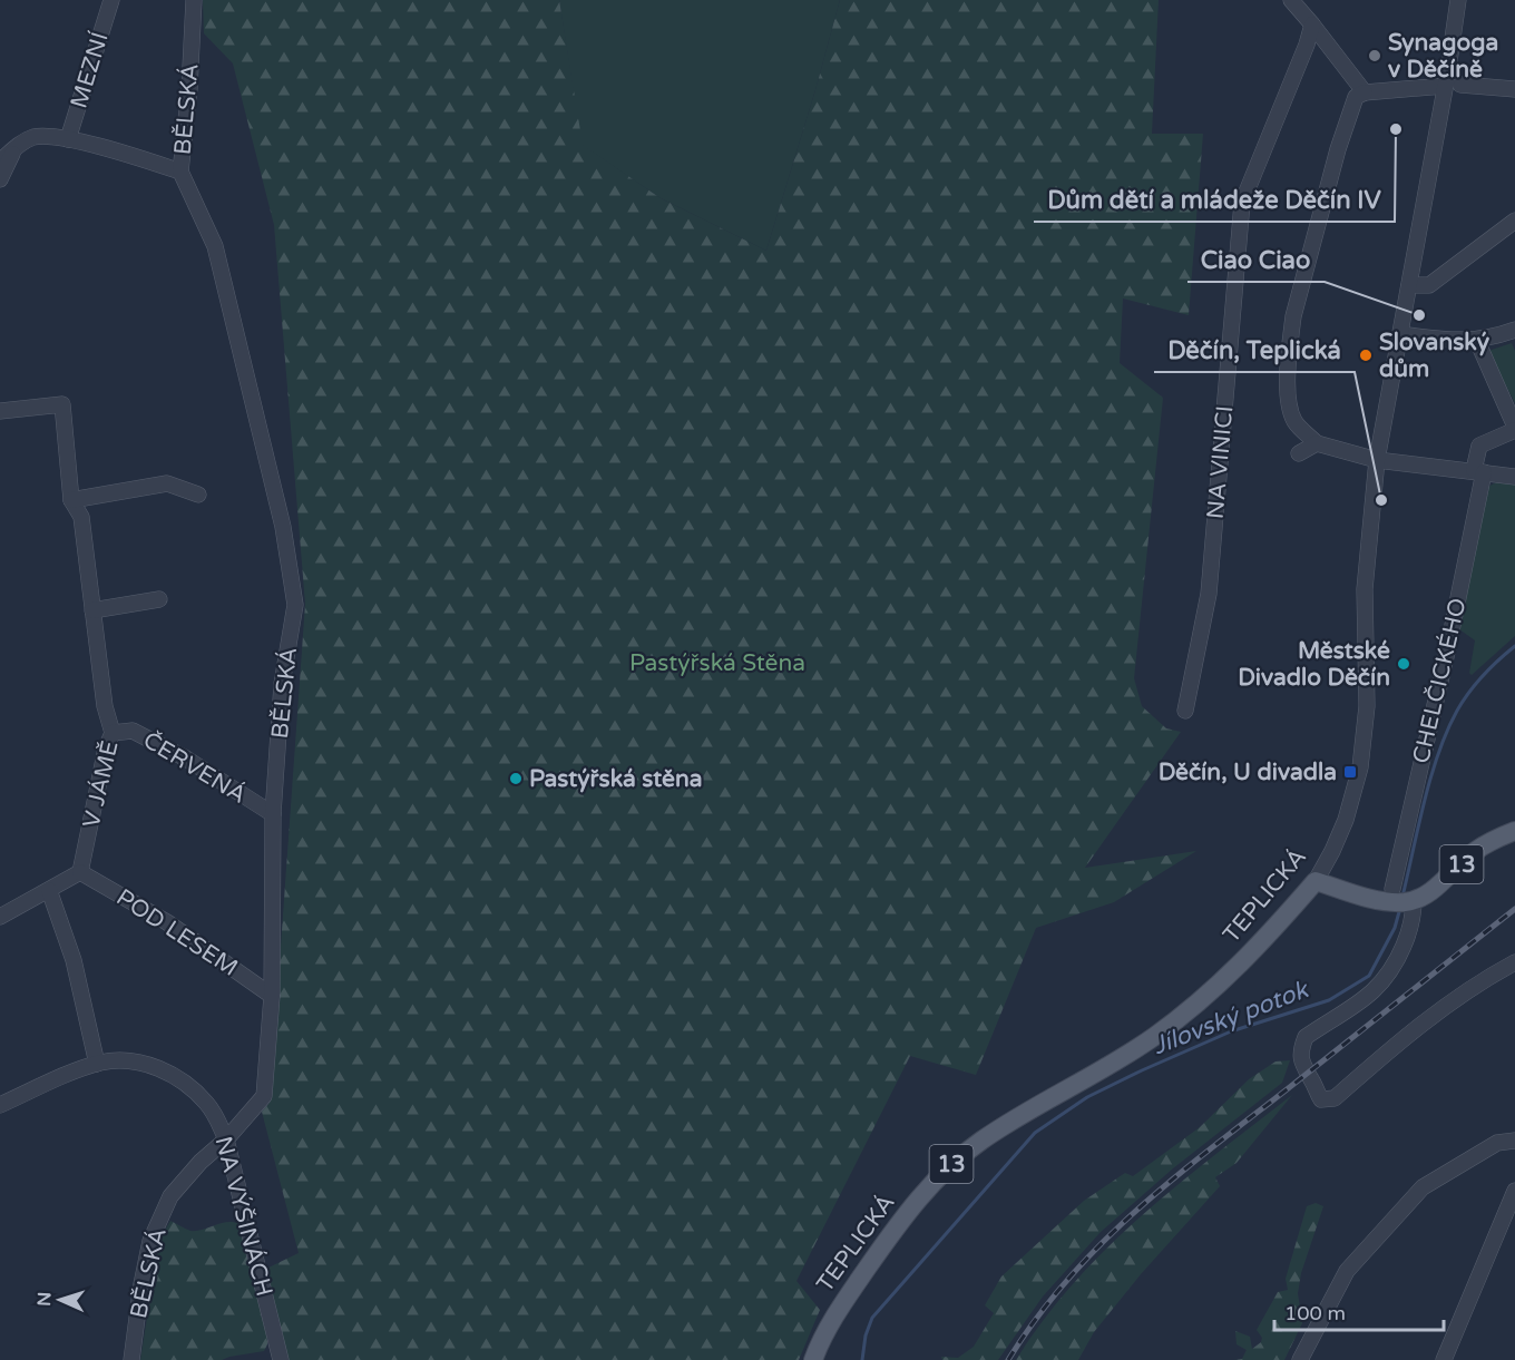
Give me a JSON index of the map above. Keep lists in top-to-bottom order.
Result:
{
  "streets": {
    "main road": ["13", "TEPLICKÁ"],
    "street": [
      "MEZNÍ",
      "BĚLSKÁ",
      "NA VINICI",
      "CHELČICKÉHO",
      "ČERVENÁ",
      "V JÁMĚ",
      "POD LESEM",
      "NA VÝŠINÁCH"
    ]
  },
  "crossings": [
    ["BĚLSKÁ", "ČERVENÁ"],
    ["BĚLSKÁ", "POD LESEM"],
    ["BĚLSKÁ", "NA VÝŠINÁCH"],
    ["CHELČICKÉHO", "13"],
    ["ČERVENÁ", "V JÁMĚ"],
    ["V JÁMĚ", "POD LESEM"],
    ["13", "TEPLICKÁ"]
  ],
  "water": ["Jílovský potok"],
  "parks": ["Pastýřská Stěna"],
  "places": {
    "other": [
      "Synagoga v Děčíně",
      "Dům dětí a mládeže Děčín IV",
      "Ciao Ciao",
      "Slovanský dům",
      "Děčín, Teplická",
      "Městské Divadlo Děčín",
      "Pastýřská stěna"
    ],
    "transit": ["Děčín, U divadla"]
  },
  "scale_bar": "100 m",
  "north": "left"
}
